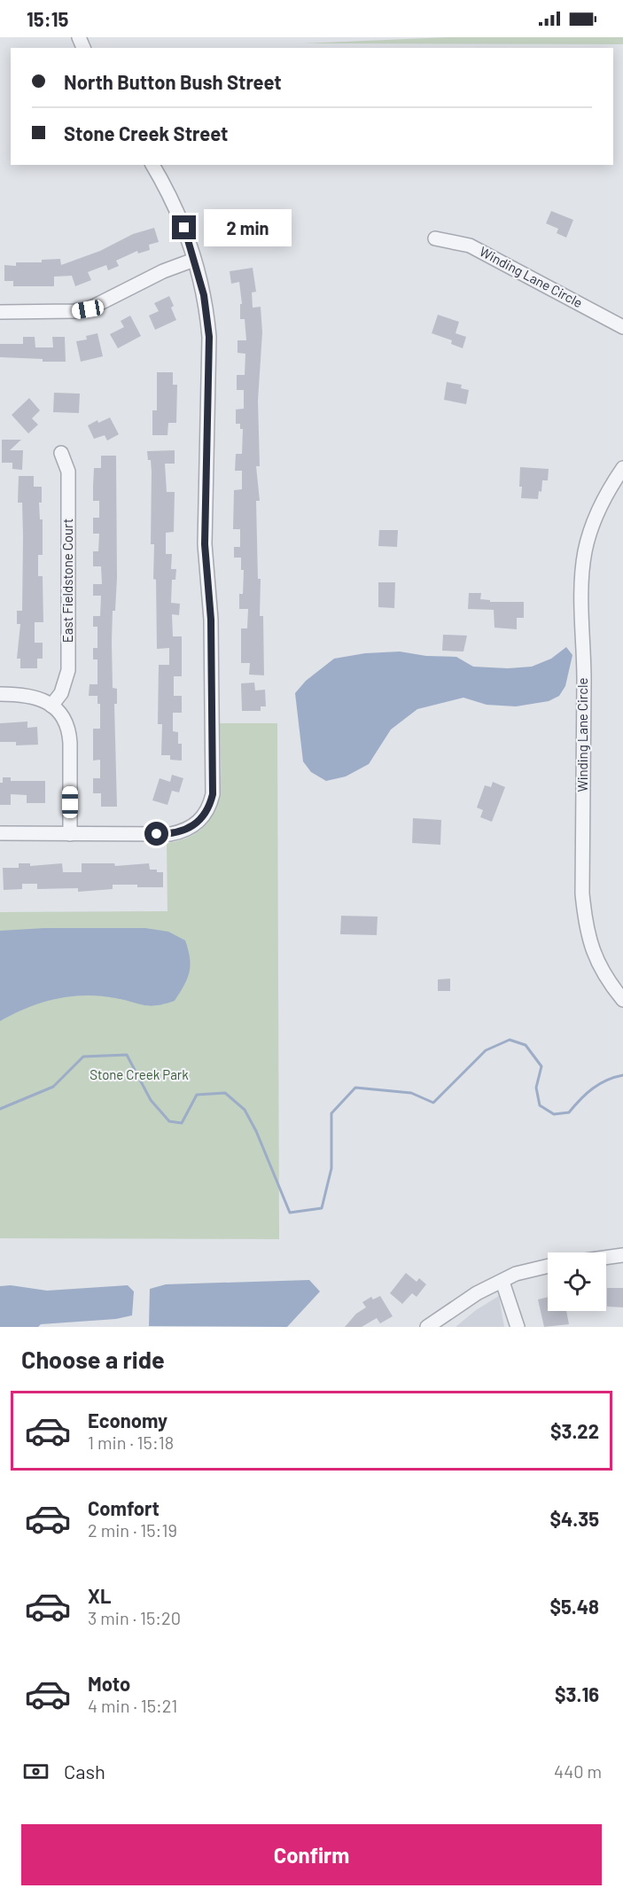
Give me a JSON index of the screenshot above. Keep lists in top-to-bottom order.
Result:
{
  "streets": {
    "street": ["Winding Lane Circle", "East Fieldstone Court"]
  },
  "parks": ["Stone Creek Park"],
  "page": {
    "status": "15:15",
    "banner": ["North Button Bush Street", "Stone Creek Street"],
    "bubble": "2 min",
    "heading": "Choose a ride",
    "list": [
      {
        "name": "Economy",
        "note": "1 min · 15:18",
        "value": "$3.22"
      },
      {
        "name": "Comfort",
        "note": "2 min · 15:19",
        "value": "$4.35"
      },
      {
        "name": "XL",
        "note": "3 min · 15:20",
        "value": "$5.48"
      },
      {
        "name": "Moto",
        "note": "4 min · 15:21",
        "value": "$3.16"
      }
    ],
    "pay": ["Cash", "440 m"],
    "buttons": "Confirm"
  }
}
